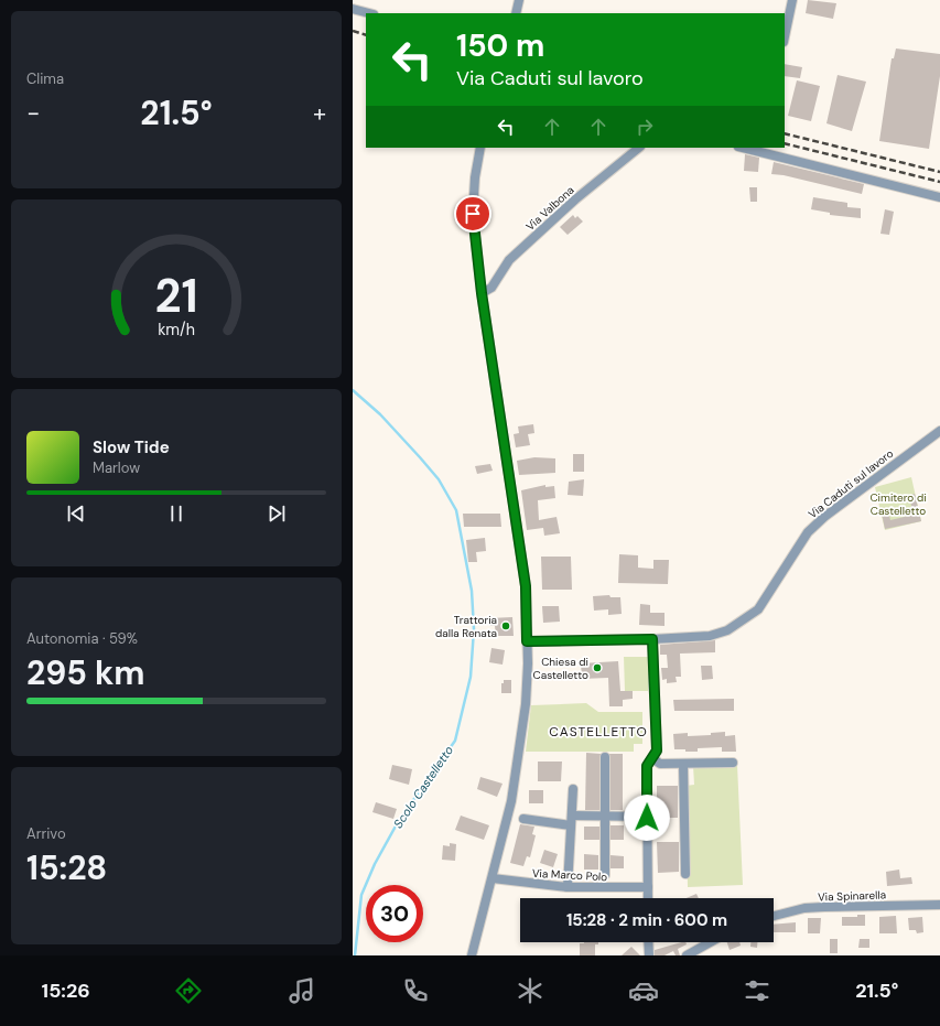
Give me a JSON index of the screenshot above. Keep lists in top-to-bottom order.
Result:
{
  "streets": {
    "street": [
      "Via Valbona",
      "Via Caduti sul lavoro",
      "Via Marco Polo",
      "Via Spinarella"
    ]
  },
  "districts": ["CASTELLETTO"],
  "water": ["Scolo Castelletto"],
  "parks": ["Cimitero di Castelletto"],
  "places": ["Trattoria dalla Renata", "Chiesa di Castelletto"],
  "page": {
    "tile": [
      "Clima",
      ["Autonomia · 59%", "295 km"],
      ["Arrivo", "15:28"]
    ],
    "turn": ["150 m", "Via Caduti sul lavoro"],
    "heat": ["−", "21.5°", "+"],
    "song": ["Slow Tide", "Marlow"],
    "limit": "30",
    "trip": "15:28 · 2 min · 600 m",
    "tabs": ["15:26", "21.5°"],
    "gauge": ["21", "km/h"]
  }
}
